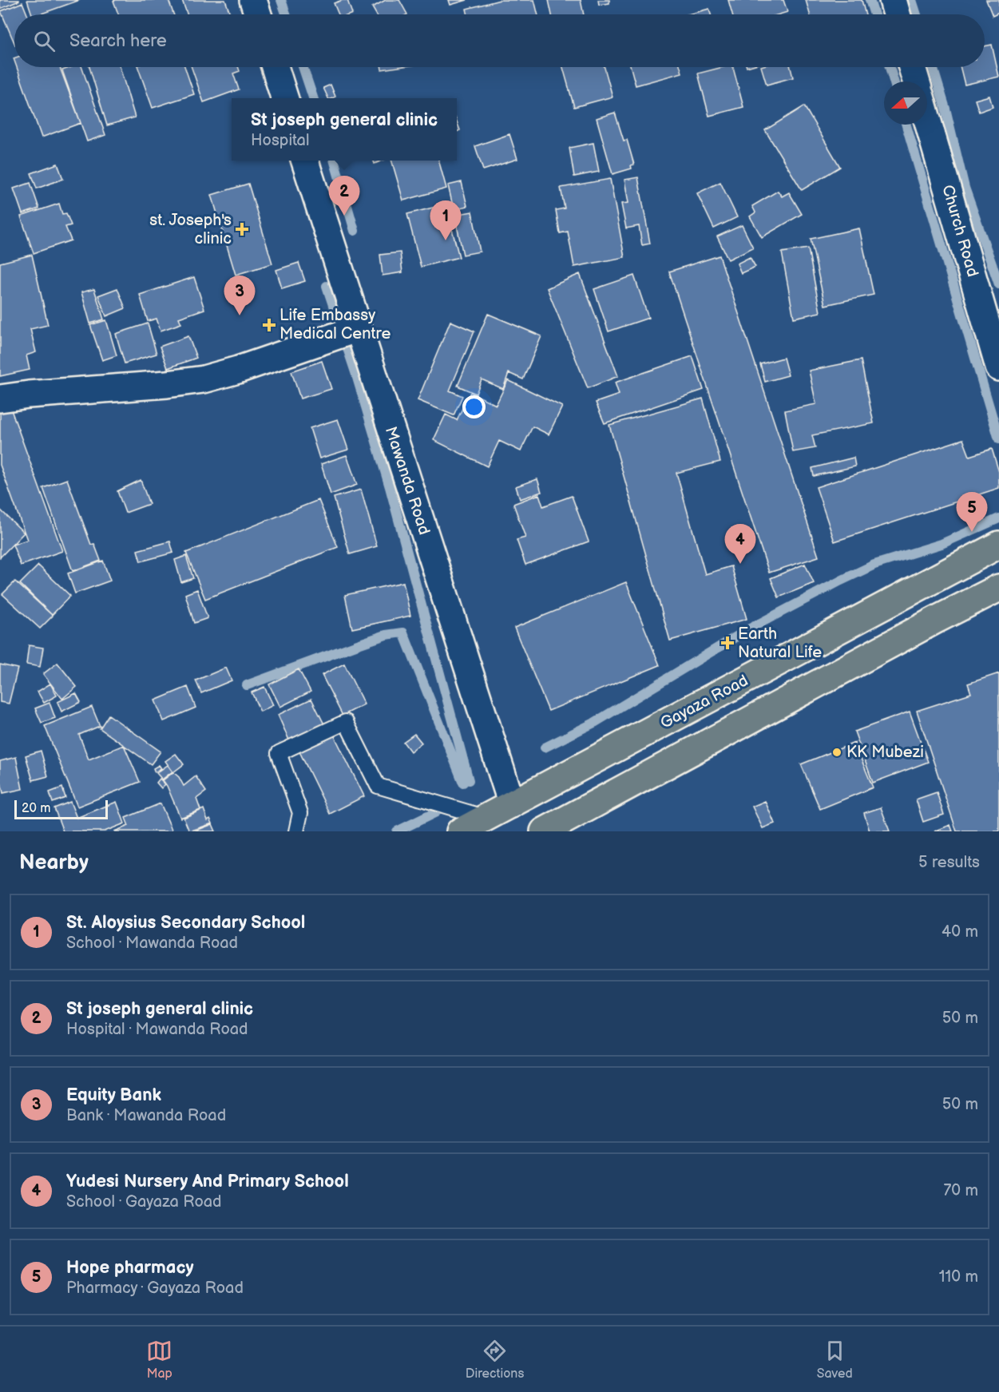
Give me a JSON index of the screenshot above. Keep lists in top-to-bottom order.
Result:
{
  "streets": {
    "main road": ["Gayaza Road"],
    "street": ["Church Road", "Mawanda Road"]
  },
  "crossings": [
    ["Mawanda Road", "Gayaza Road"]
  ],
  "places": {
    "health": ["st. Joseph's clinic", "Life Embassy Medical Centre", "Earth Natural Life"],
    "other": ["KK Mubezi"]
  },
  "scale_bar": "20 m",
  "north": "left",
  "page": {
    "search": "Search here",
    "popup": ["St joseph general clinic", "Hospital"],
    "pins": [
      "2",
      "1",
      "3",
      "5",
      "4"
    ],
    "scale": "20 m",
    "heading": ["Nearby", "5 results"],
    "list": [
      {
        "mark": "1",
        "name": "St. Aloysius Secondary School",
        "note": "School · Mawanda Road",
        "value": "40 m"
      },
      {
        "mark": "2",
        "name": "St joseph general clinic",
        "note": "Hospital · Mawanda Road",
        "value": "50 m"
      },
      {
        "mark": "3",
        "name": "Equity Bank",
        "note": "Bank · Mawanda Road",
        "value": "50 m"
      },
      {
        "mark": "4",
        "name": "Yudesi Nursery And Primary School",
        "note": "School · Gayaza Road",
        "value": "70 m"
      },
      {
        "mark": "5",
        "name": "Hope pharmacy",
        "note": "Pharmacy · Gayaza Road",
        "value": "110 m"
      }
    ],
    "nav": ["Map", "Directions", "Saved"]
  }
}
